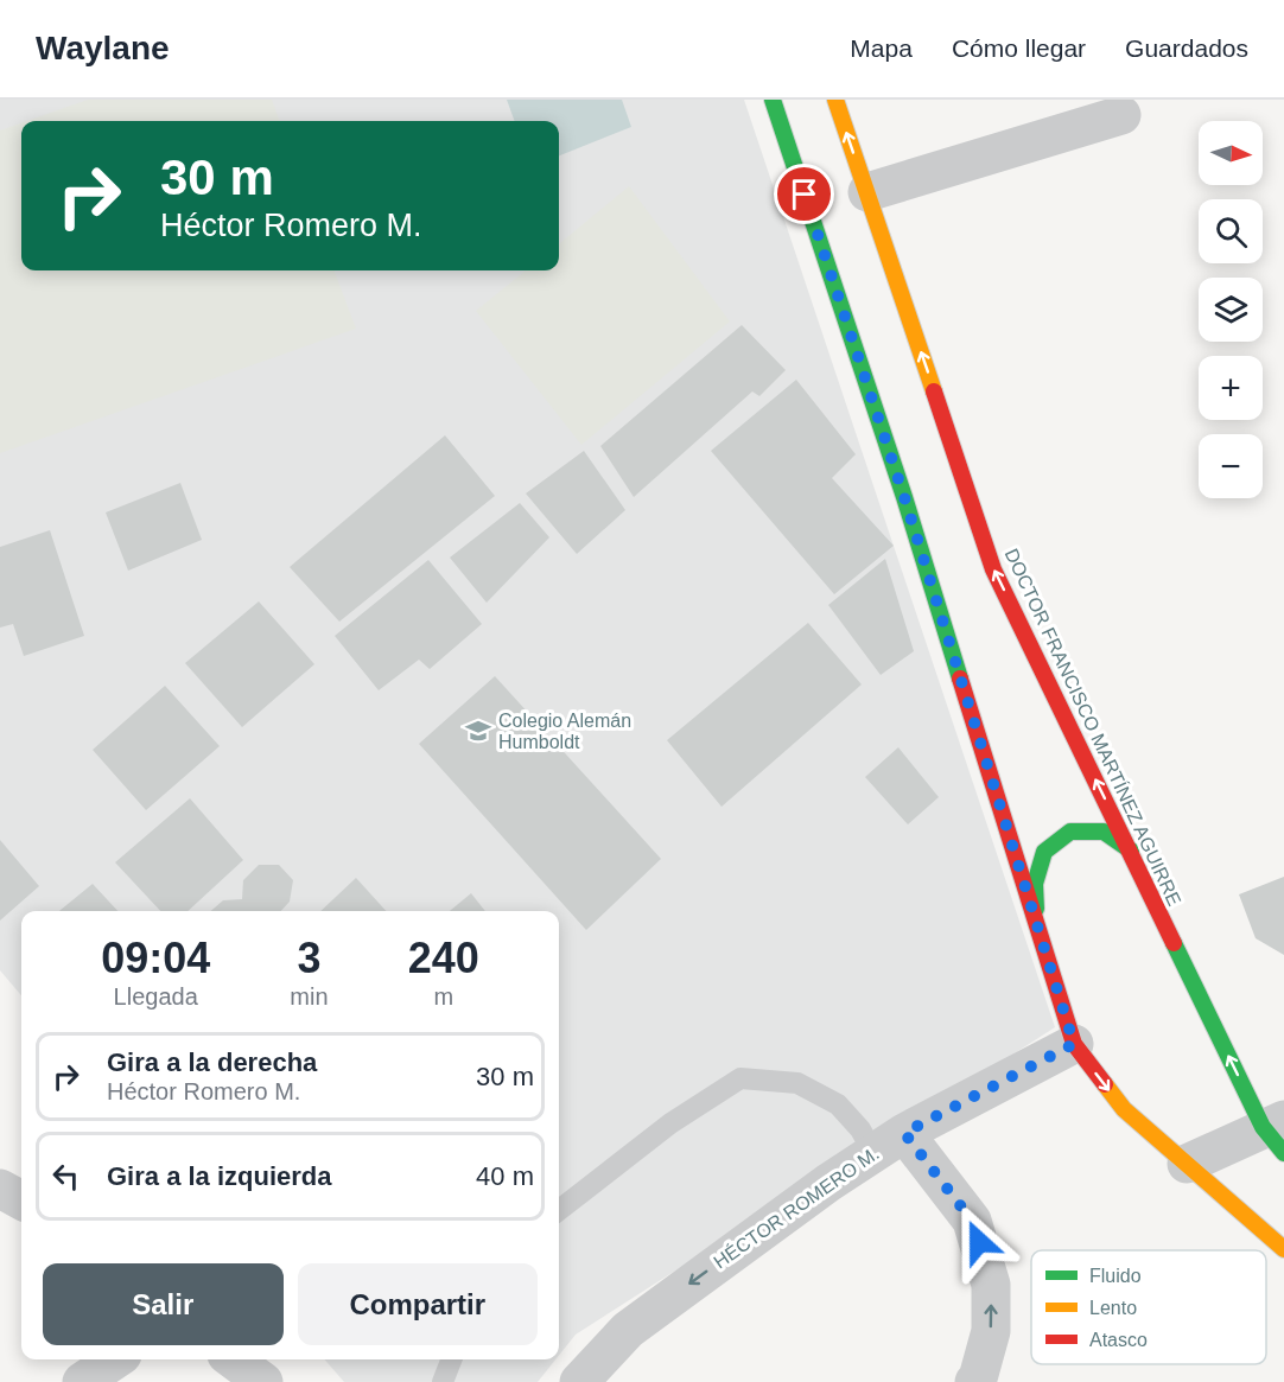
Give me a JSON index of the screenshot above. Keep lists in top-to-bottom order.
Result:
{
  "streets": {
    "street": ["DOCTOR FRANCISCO MARTÍNEZ AGUIRRE", "HÉCTOR ROMERO M."]
  },
  "one_way": ["HÉCTOR ROMERO M."],
  "places": {
    "school or university": ["Colegio Alemán Humboldt"]
  },
  "legend": ["Fluido", "Lento", "Atasco"],
  "north": "right",
  "page": {
    "header": "Waylane",
    "nav": ["Mapa", "Cómo llegar", "Guardados"],
    "map_buttons": ["+", "−"],
    "turn": ["30 m", "Héctor Romero M."],
    "eta": [
      "09:04",
      "Llegada",
      "3",
      "min",
      "240",
      "m"
    ],
    "list": [
      {
        "name": "Gira a la derecha",
        "note": "Héctor Romero M.",
        "value": "30 m"
      },
      {
        "name": "Gira a la izquierda",
        "value": "40 m"
      }
    ],
    "buttons": ["Salir", "Compartir"]
  }
}
